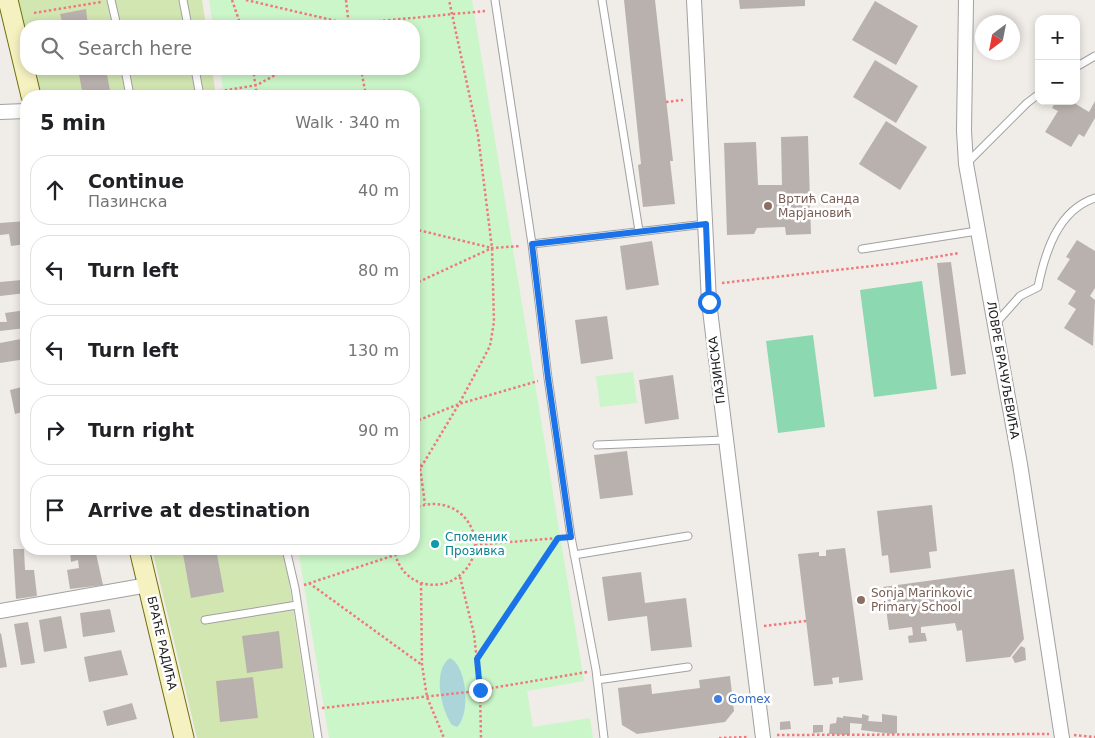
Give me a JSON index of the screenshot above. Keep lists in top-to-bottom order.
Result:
{
  "streets": {
    "street": ["ПАЗИНСКА", "ЛОВРЕ БРАЧУЉЕВИЋА", "БРАЋЕ РАДИЋА"]
  },
  "places": [
    "Вртић Санда Марјановић",
    "Споменик Прозивка",
    "Sonja Marinkovic Primary School",
    "Gomex"
  ],
  "north": "bottom left",
  "page": {
    "map_buttons": ["+", "−"],
    "search": "Search here",
    "heading": ["5 min", "Walk · 340 m"],
    "list": [
      ["Continue", "Пазинска", "40 m"],
      ["Turn left", "80 m"],
      ["Turn left", "130 m"],
      ["Turn right", "90 m"],
      "Arrive at destination"
    ]
  }
}
